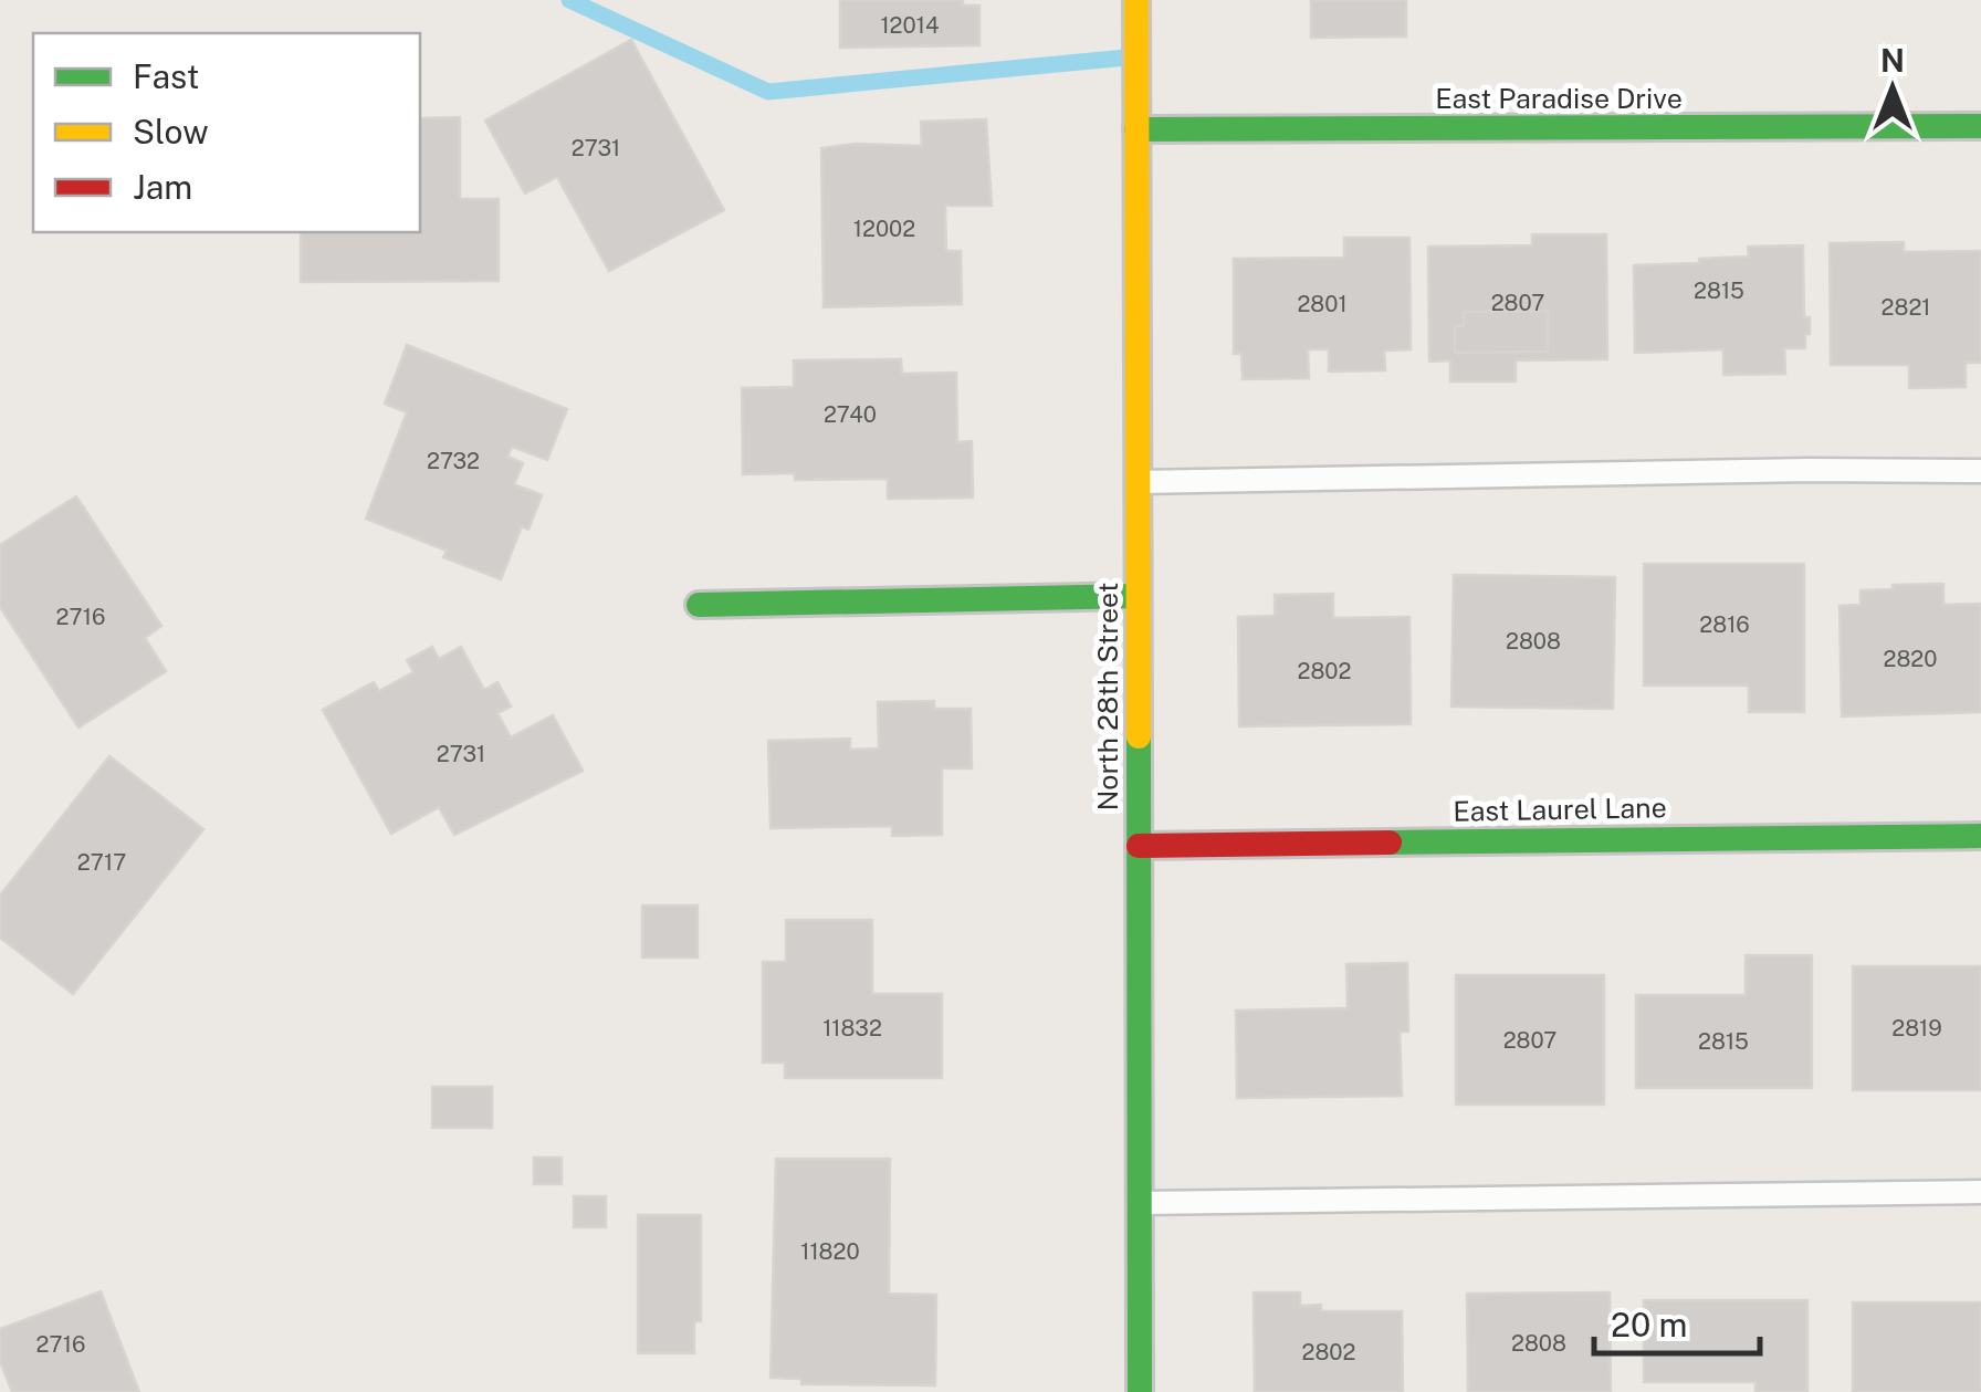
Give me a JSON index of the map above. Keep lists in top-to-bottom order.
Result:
{
  "streets": {
    "street": ["East Paradise Drive", "North 28th Street", "East Laurel Lane"]
  },
  "crossings": [
    ["East Paradise Drive", "North 28th Street"],
    ["North 28th Street", "East Laurel Lane"]
  ],
  "house_numbers": [
    "12014",
    "2731",
    "12002",
    "2815",
    "2807",
    "2801",
    "2821",
    "2740",
    "2732",
    "2716",
    "2816",
    "2808",
    "2820",
    "2802",
    "2731",
    "2717",
    "11832",
    "2819",
    "2807",
    "2815",
    "11820",
    "2808",
    "2716",
    "2802"
  ],
  "legend": ["Fast", "Slow", "Jam"],
  "scale_bar": "20 m",
  "north": "top"
}
